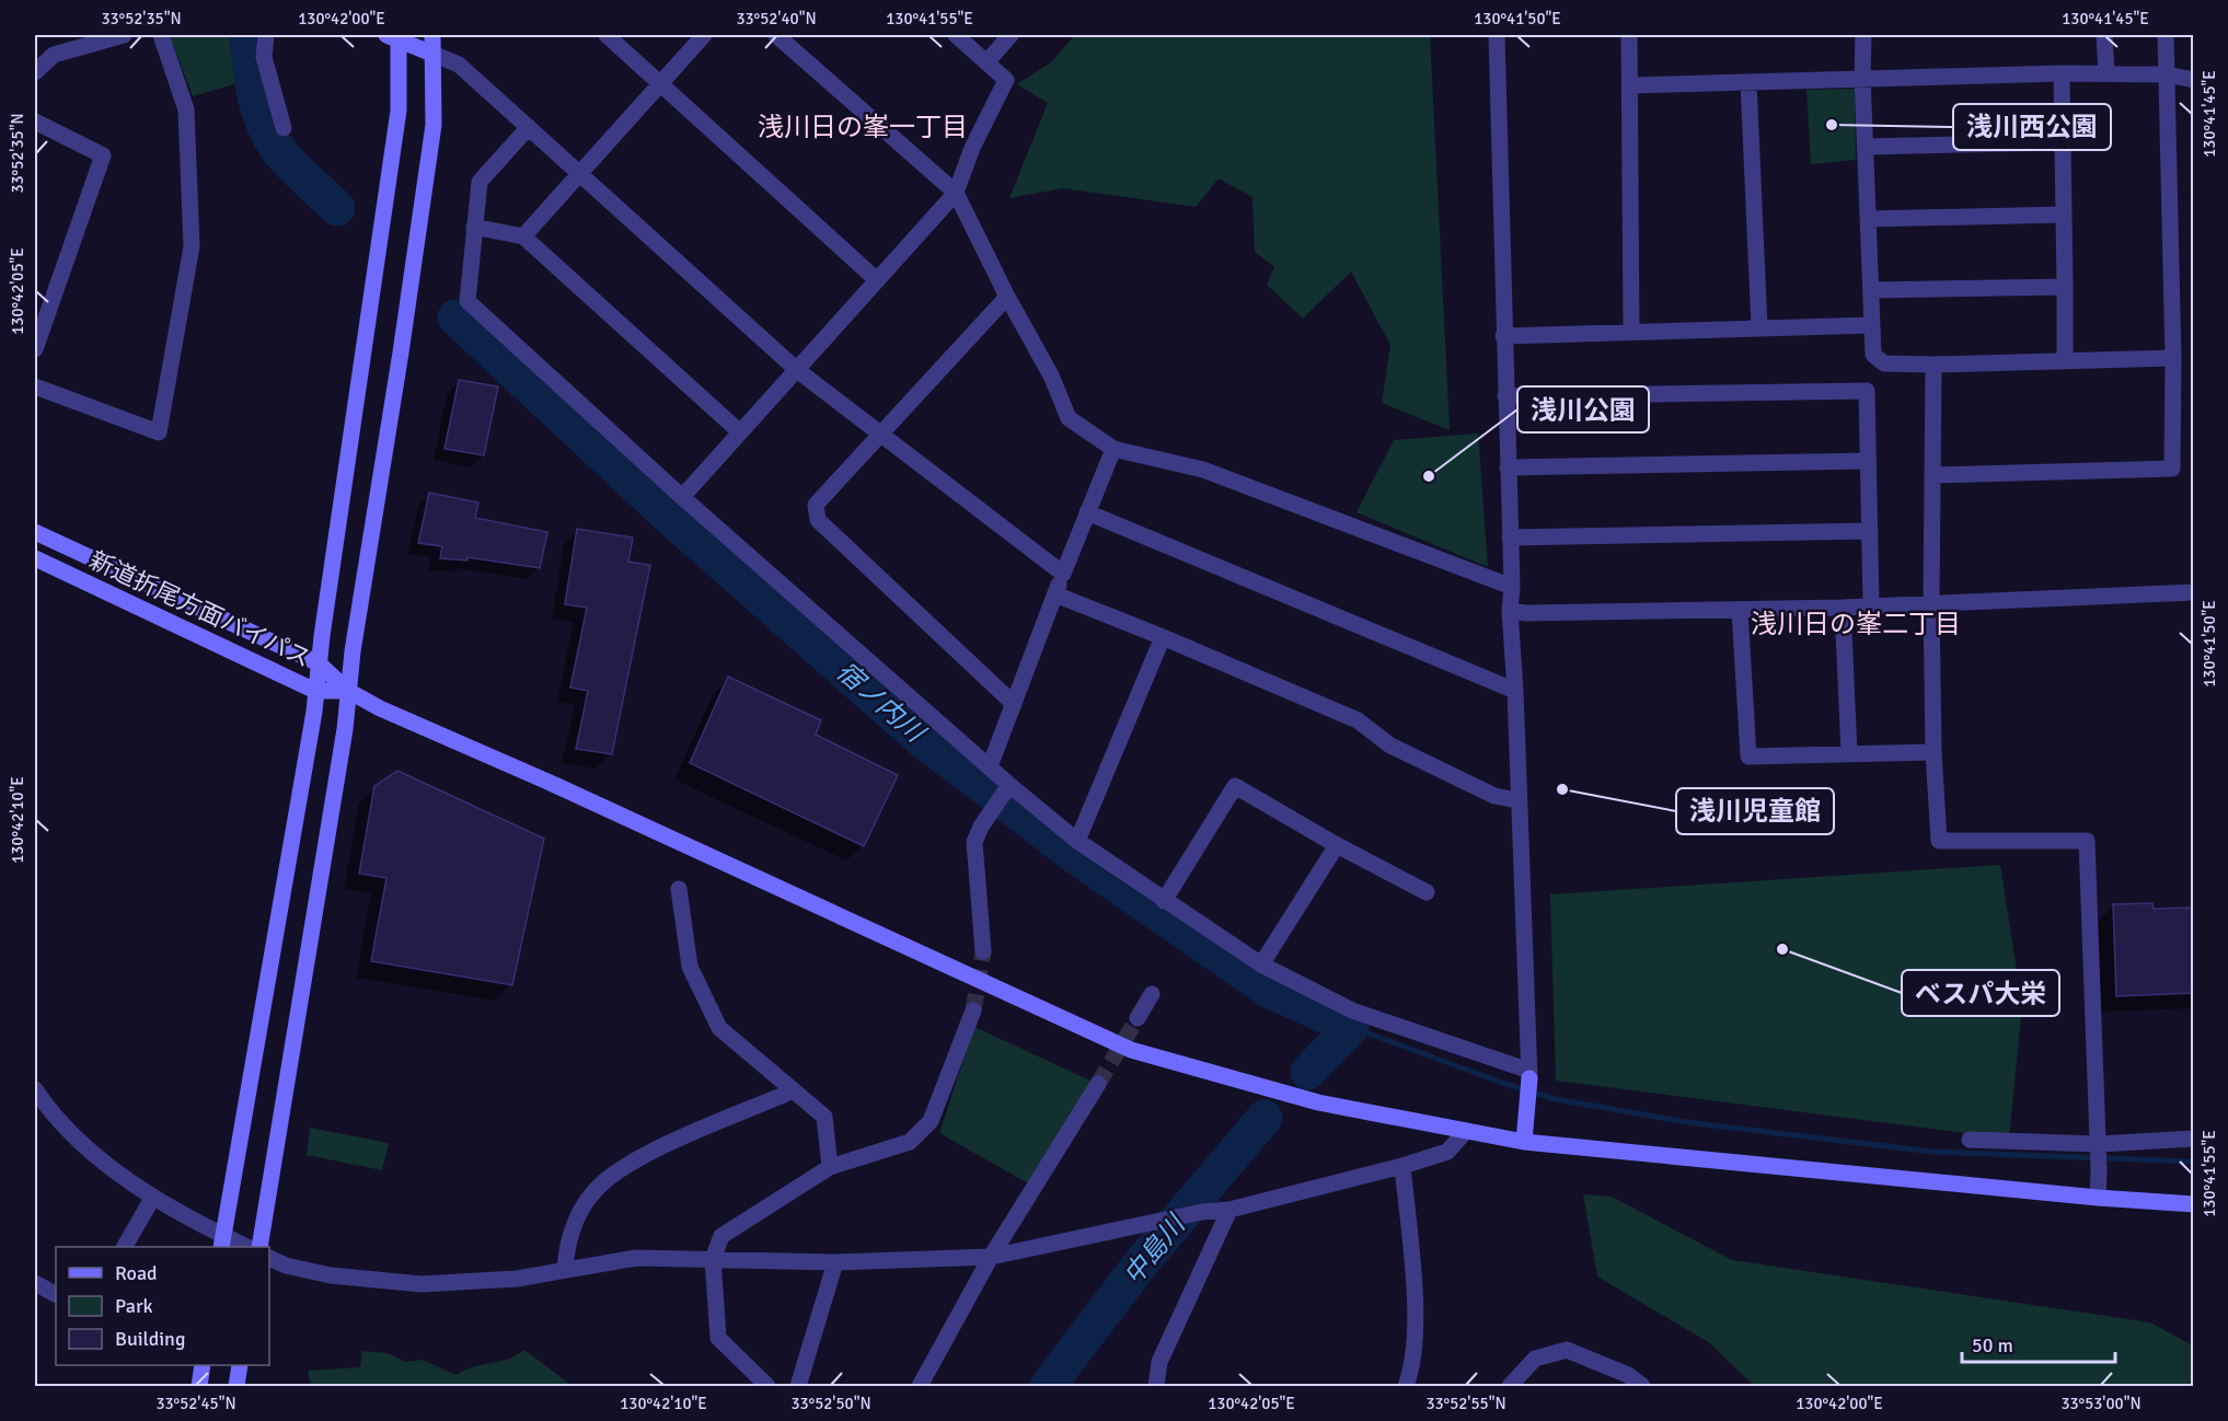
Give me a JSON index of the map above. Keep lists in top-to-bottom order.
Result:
{
  "streets": {
    "street": ["新道折尾方面バイパス"]
  },
  "districts": ["浅川日の峯一丁目", "浅川日の峯二丁目"],
  "water": ["宿ノ内川", "中島川"],
  "places": [
    "浅川西公園",
    "浅川公園",
    "浅川児童館",
    "ベスパ大栄"
  ],
  "legend": ["Road", "Park", "Building"],
  "scale_bar": "50 m",
  "coordinates": [
    "33°52'35\"N",
    "130°42'00\"E",
    "33°52'40\"N",
    "130°41'55\"E",
    "130°41'50\"E",
    "130°41'45\"E",
    "130°42'05\"E",
    "130°42'10\"E",
    "33°52'45\"N",
    "33°52'50\"N",
    "33°52'55\"N",
    "33°53'00\"N"
  ]
}
